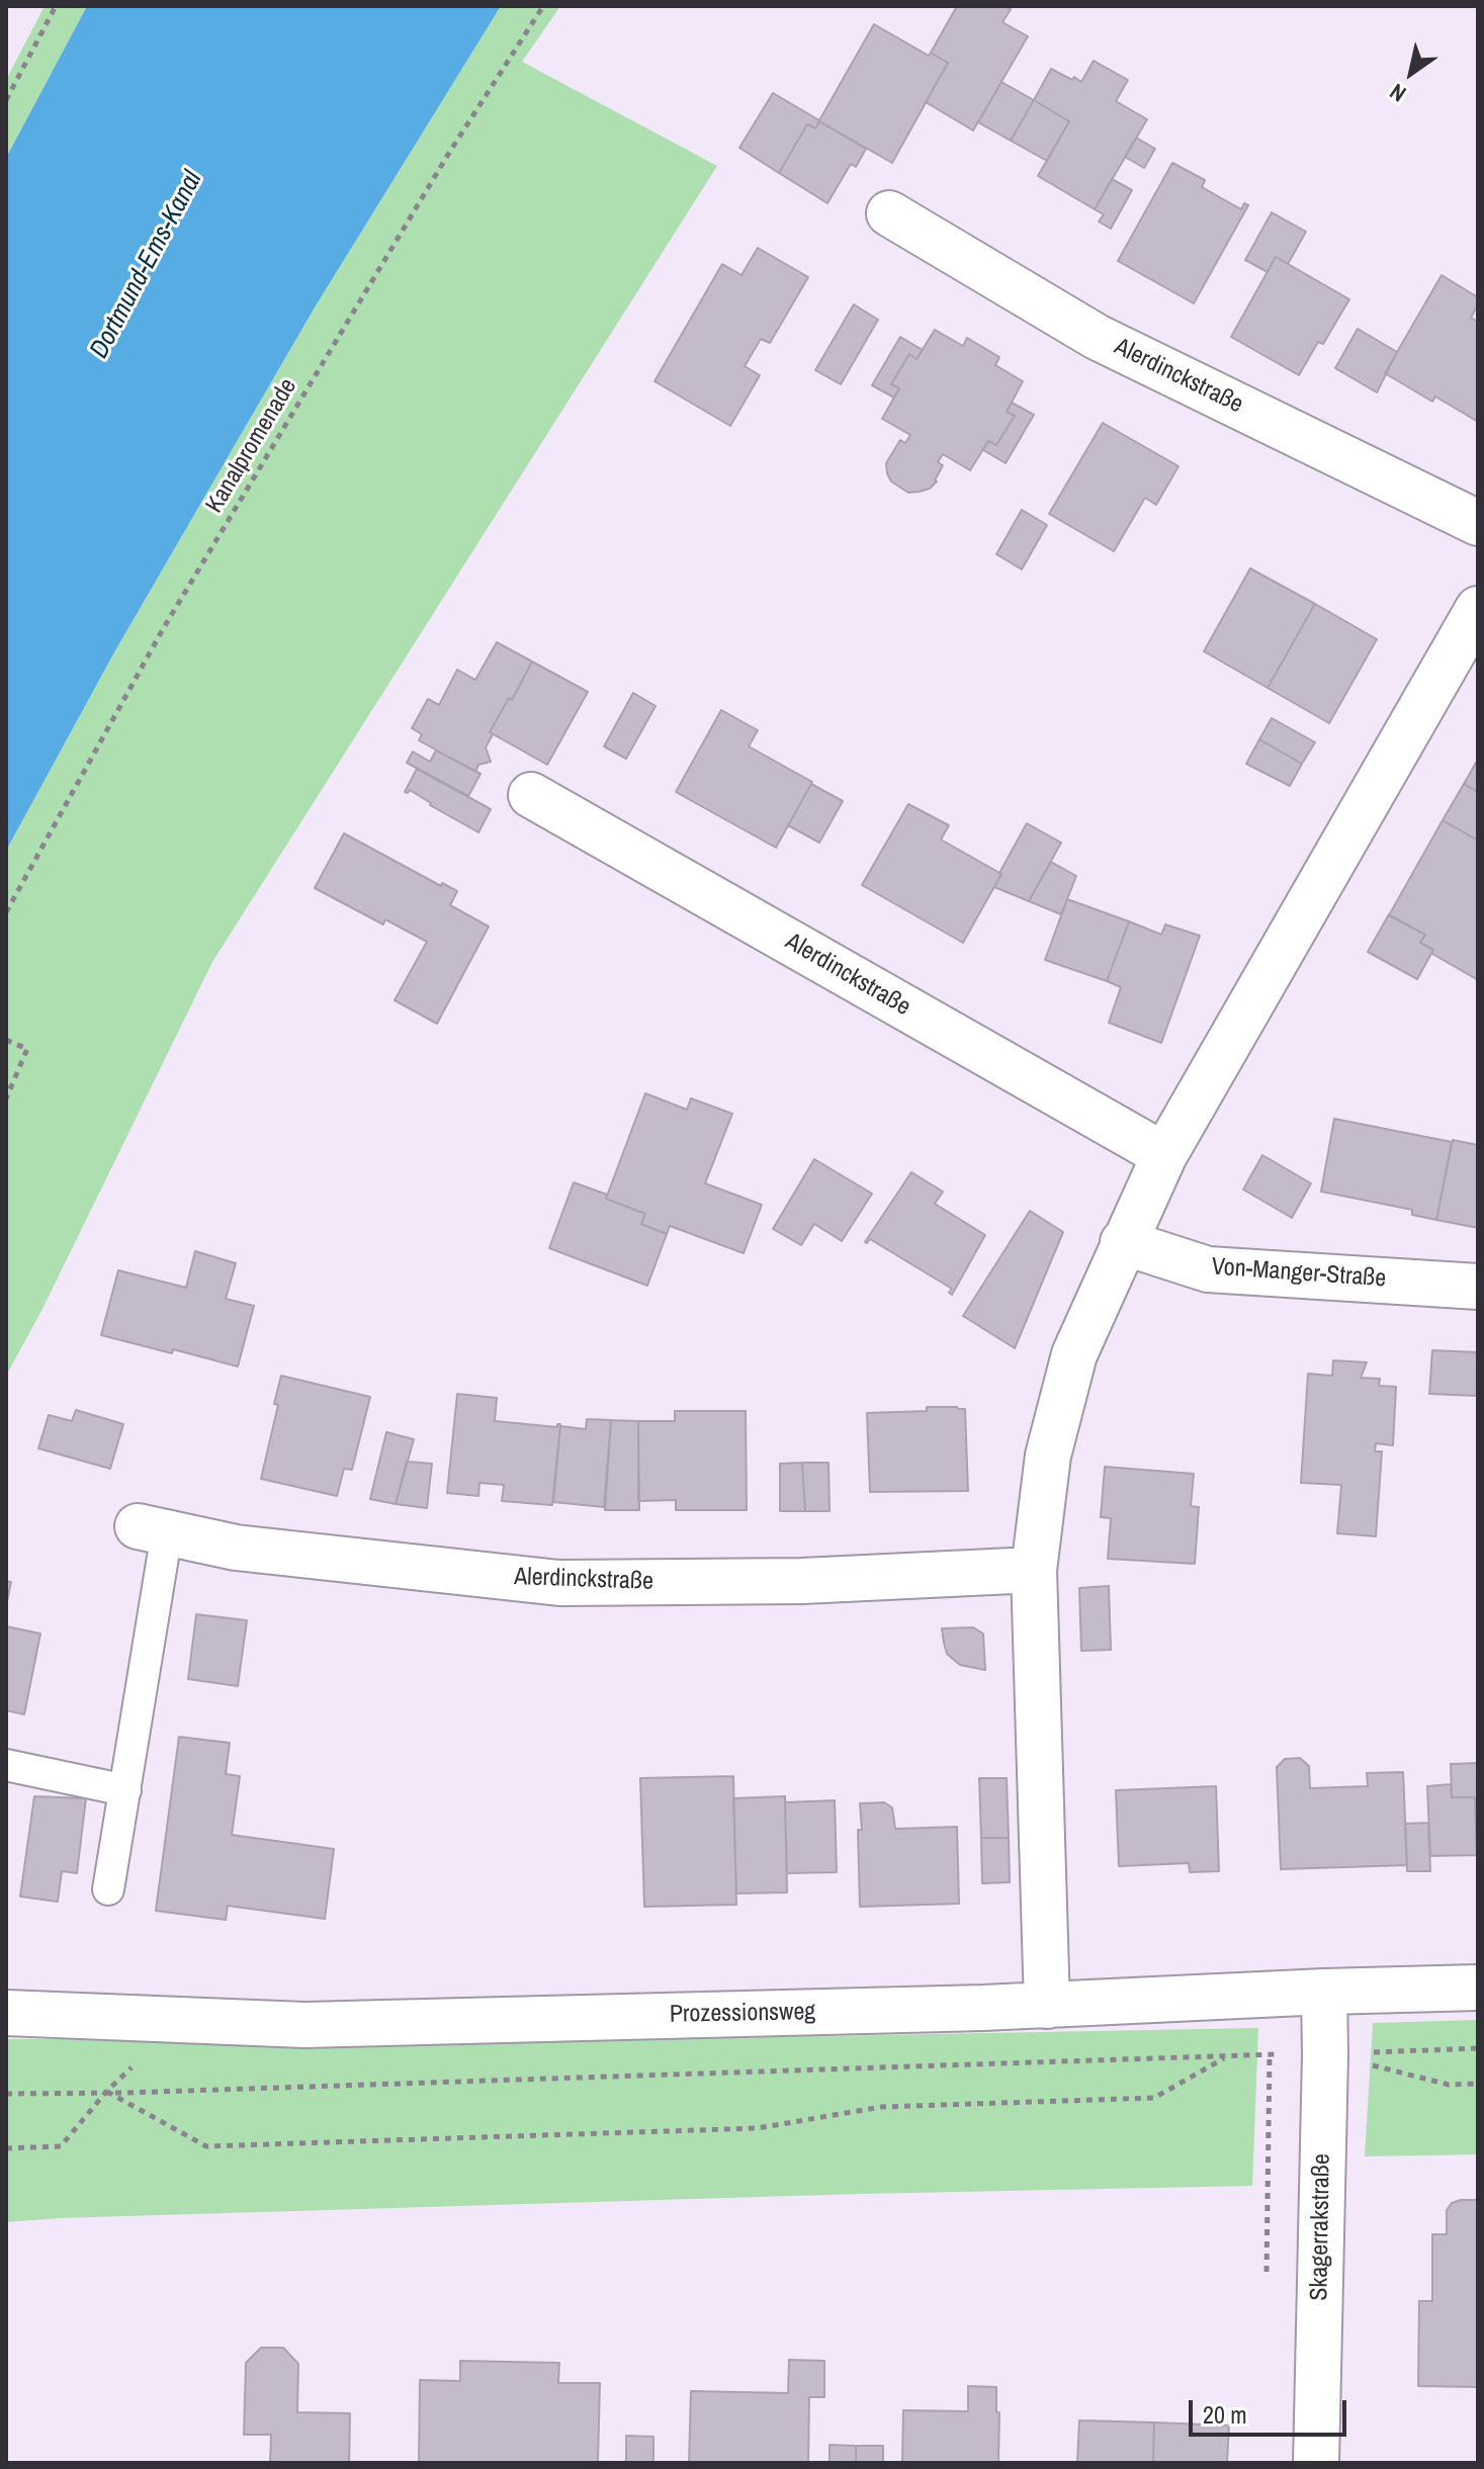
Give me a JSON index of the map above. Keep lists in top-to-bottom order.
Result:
{
  "streets": {
    "street": [
      "Alerdinckstraße",
      "Von-Manger-Straße",
      "Prozessionsweg",
      "Skagerrakstraße"
    ],
    "path": ["Kanalpromenade"]
  },
  "crossings": [
    ["Prozessionsweg", "Skagerrakstraße"]
  ],
  "water": ["Dortmund-Ems-Kanal"],
  "scale_bar": "20 m",
  "north": "bottom left"
}
